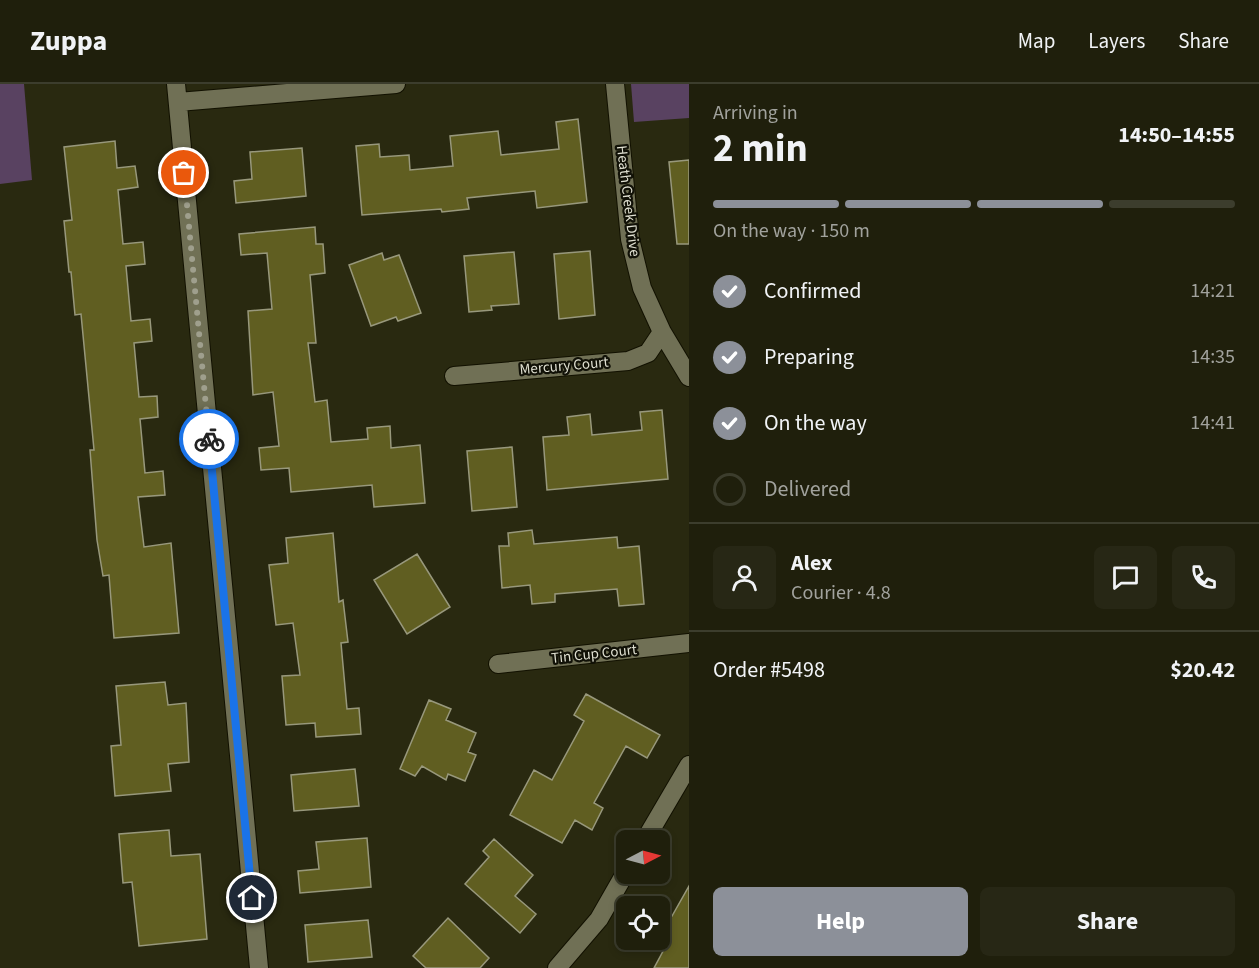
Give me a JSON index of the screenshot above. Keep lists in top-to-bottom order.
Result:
{
  "streets": {
    "street": ["Heath Creek Drive", "Mercury Court", "Tin Cup Court"]
  },
  "crossings": [
    ["Heath Creek Drive", "Mercury Court"]
  ],
  "north": "right",
  "page": {
    "header": "Zuppa",
    "nav": ["Map", "Layers", "Share"],
    "heading": ["2 min", "Arriving in", "14:50–14:55"],
    "panel": [
      "Alex",
      "Courier · 4.8",
      "Order #5498",
      "$20.42"
    ],
    "bar": "On the way · 150 m",
    "list": [
      ["Confirmed", "14:21"],
      ["Preparing", "14:35"],
      ["On the way", "14:41"],
      "Delivered"
    ],
    "buttons": ["Help", "Share"]
  }
}
